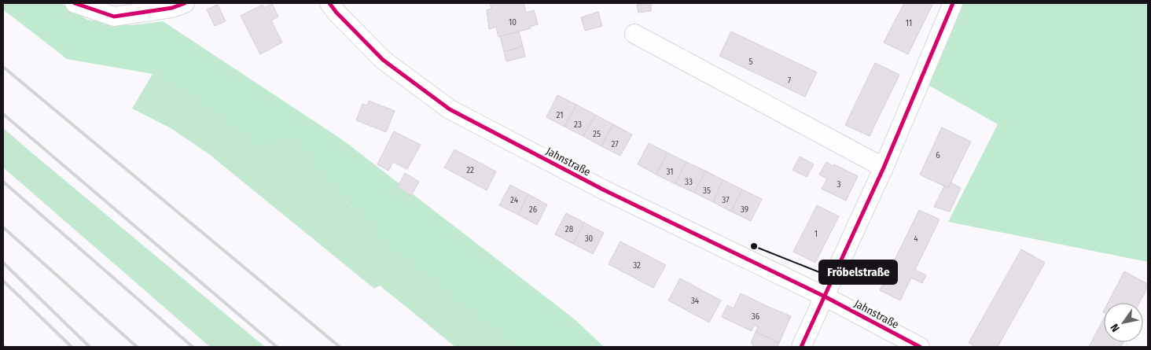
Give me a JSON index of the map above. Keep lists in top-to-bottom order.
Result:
{
  "streets": {
    "street": ["Jahnstraße"]
  },
  "places": ["Fröbelstraße"],
  "house_numbers": [
    "10",
    "11",
    "5",
    "7",
    "21",
    "23",
    "25",
    "27",
    "6",
    "22",
    "31",
    "33",
    "3",
    "35",
    "24",
    "37",
    "26",
    "39",
    "28",
    "1",
    "30",
    "4",
    "32",
    "34",
    "36"
  ],
  "north": "bottom left"
}
